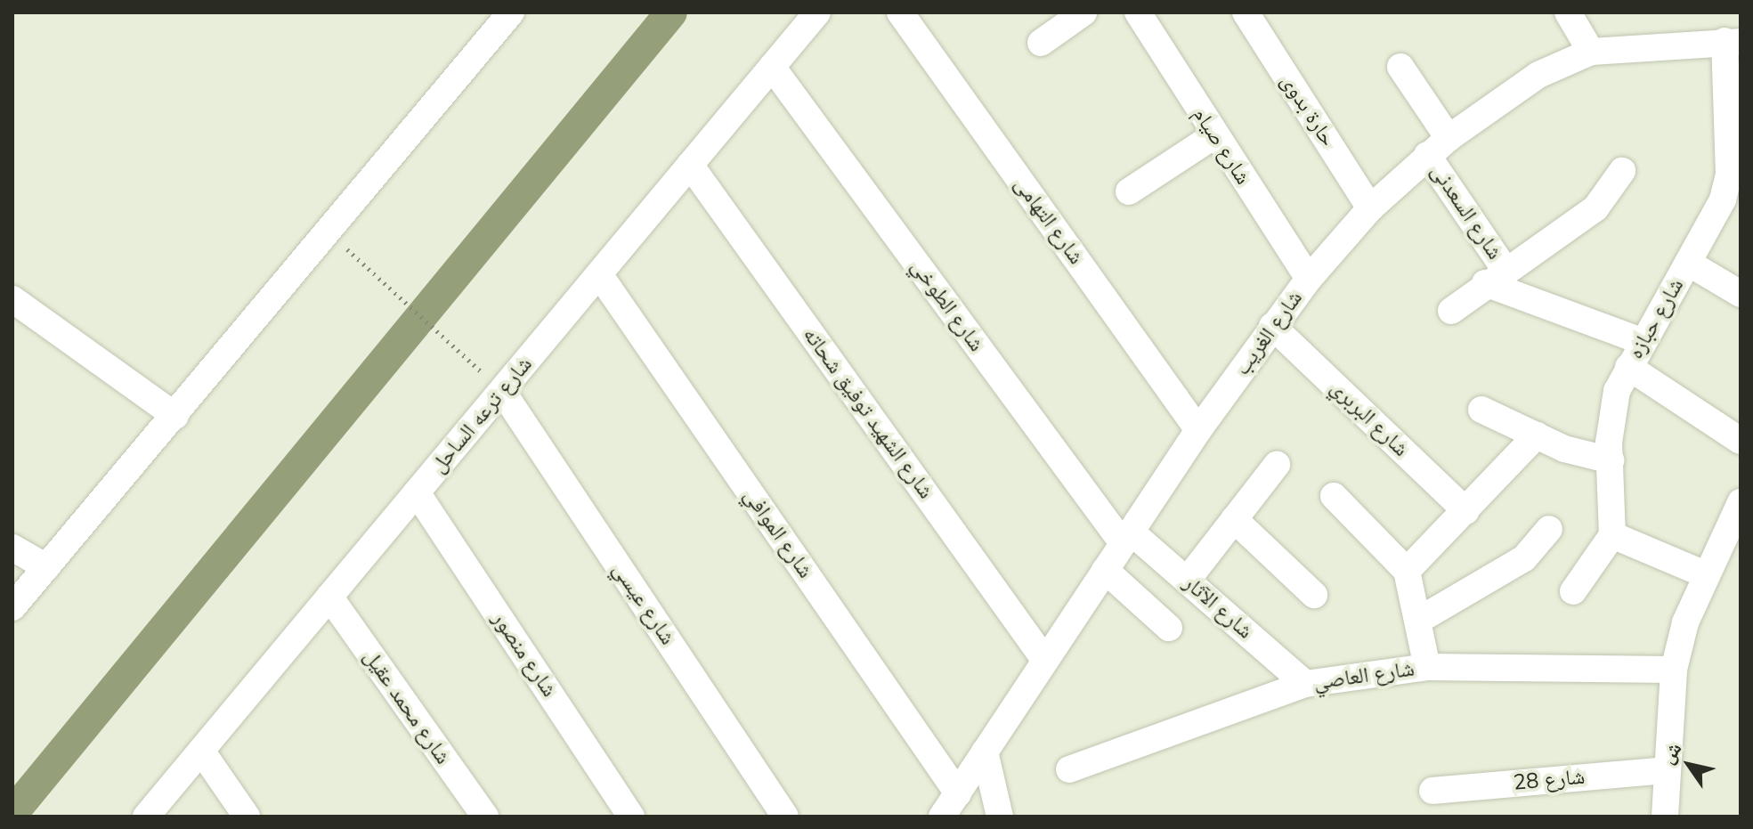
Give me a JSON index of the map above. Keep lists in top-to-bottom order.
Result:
{
  "streets": {
    "street": [
      "حارة بدوى",
      "شارع صيام",
      "شارع السعدنى",
      "شارع التهامى",
      "شارع الطوخي",
      "شارع حبازه",
      "شارع الغريب",
      "شارع الشهيد توفيق شحاته",
      "شارع ترعه الساحل",
      "شارع البربري",
      "شارع الموافي",
      "شارع عيسي",
      "شارع الآثار",
      "شارع منصور",
      "شارع العاصي",
      "شارع محمد عقيل",
      "شارع 28"
    ]
  },
  "crossings": [
    ["حارة بدوى", "شارع الغريب"],
    ["شارع صيام", "شارع الغريب"],
    ["شارع السعدنى", "شارع الغريب"],
    ["شارع التهامى", "شارع الغريب"],
    ["شارع الطوخي", "شارع الغريب"],
    ["شارع الطوخي", "شارع ترعه الساحل"],
    ["شارع الطوخي", "شارع الآثار"],
    ["شارع حبازه", "شارع الغريب"],
    ["شارع الغريب", "شارع الشهيد توفيق شحاته"],
    ["شارع الغريب", "شارع البربري"],
    ["شارع الغريب", "شارع الموافي"],
    ["شارع الغريب", "شارع الآثار"],
    ["شارع الشهيد توفيق شحاته", "شارع ترعه الساحل"],
    ["شارع ترعه الساحل", "شارع الموافي"],
    ["شارع ترعه الساحل", "شارع عيسي"],
    ["شارع ترعه الساحل", "شارع منصور"],
    ["شارع ترعه الساحل", "شارع محمد عقيل"],
    ["شارع الآثار", "شارع العاصي"]
  ],
  "north": "top left"
}
